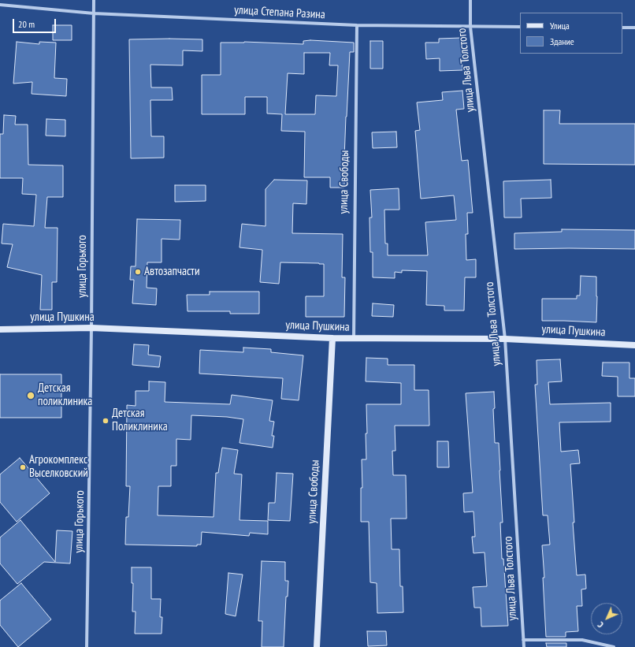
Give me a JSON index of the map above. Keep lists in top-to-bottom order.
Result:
{
  "streets": {
    "main road": ["улица Свободы", "улица Пушкина"],
    "street": ["улица Степана Разина", "улица Льва Толстого", "улица Горького"]
  },
  "crossings": [
    ["улица Степана Разина", "улица Льва Толстого"],
    ["улица Степана Разина", "улица Свободы"],
    ["улица Степана Разина", "улица Горького"],
    ["улица Льва Толстого", "улица Пушкина"],
    ["улица Свободы", "улица Пушкина"],
    ["улица Горького", "улица Пушкина"]
  ],
  "places": [
    "Автозапчасти",
    "Детская поликлиника",
    "Детская Поликлиника",
    "Агрокомплекс Выселковский"
  ],
  "legend": ["Улица", "Здание"],
  "scale_bar": "20 m",
  "north": "bottom left"
}
